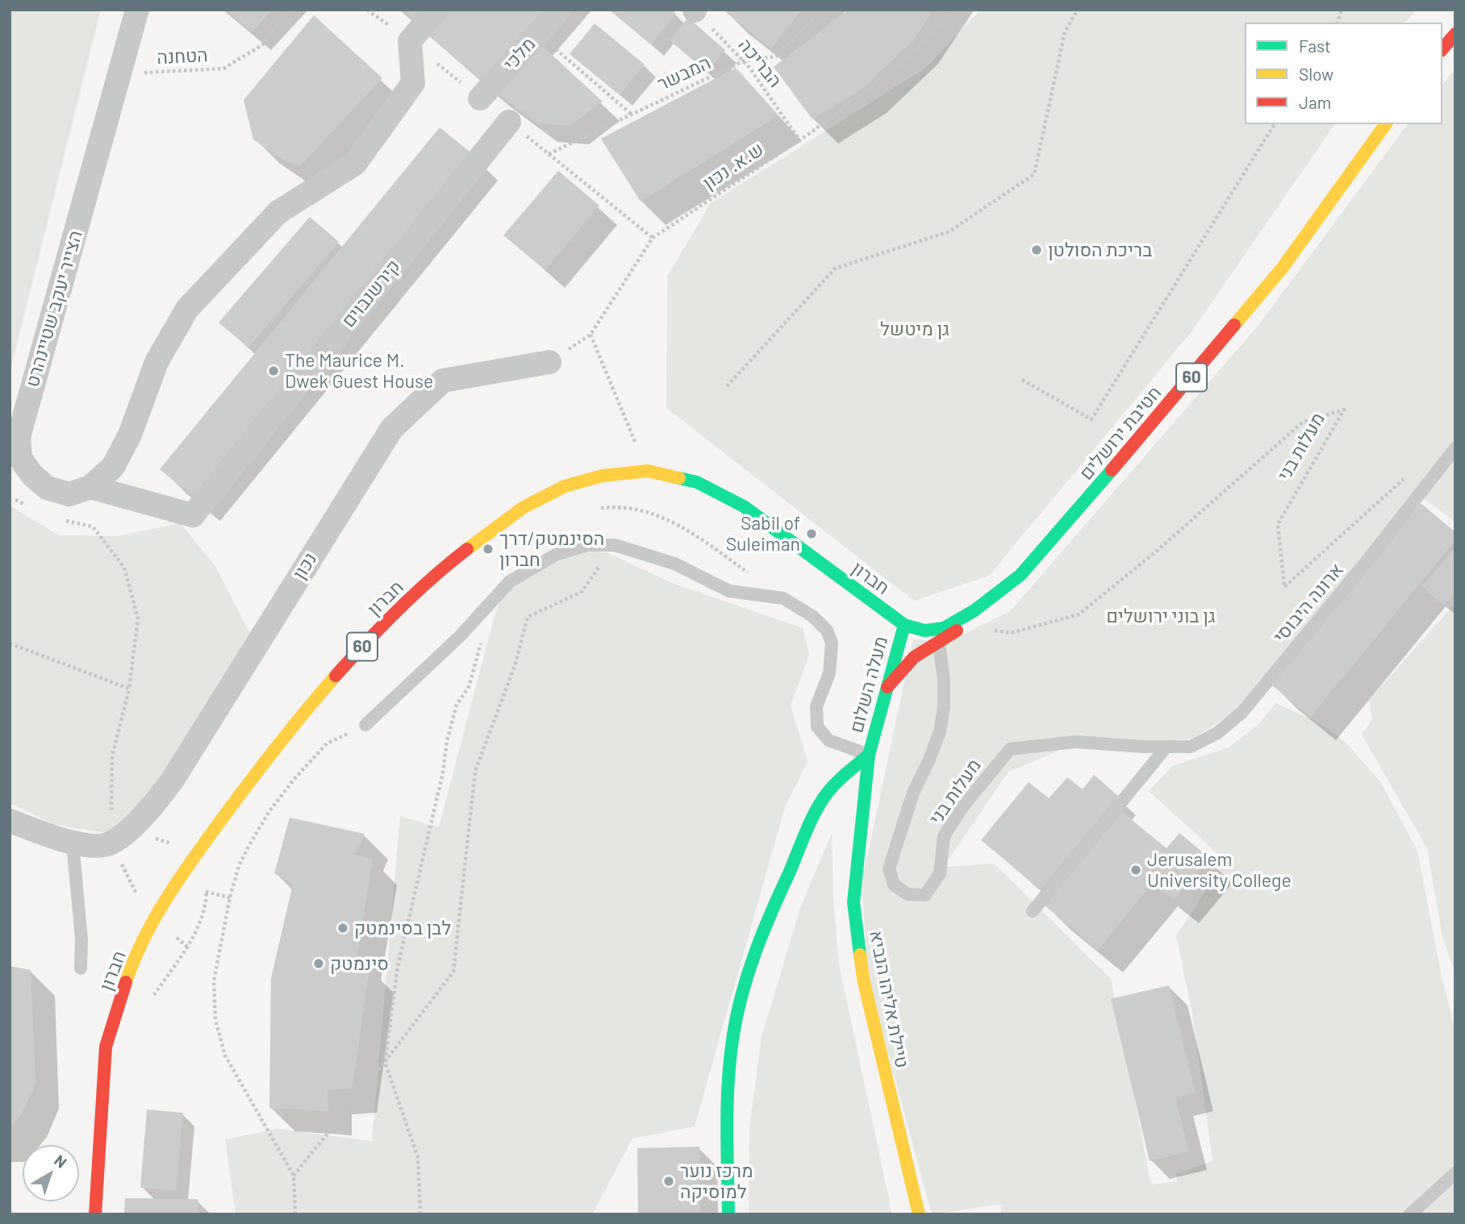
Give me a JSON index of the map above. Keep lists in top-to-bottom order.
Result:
{
  "streets": {
    "main road": [
      "60",
      "חטיבת ירושלים",
      "חברון",
      "מעלה השלום",
      "טיילת אליהו הנביא"
    ],
    "street": [
      "מלכי",
      "קירשנבוים",
      "הצייר יעקב שטיינהרט",
      "נכון"
    ],
    "lane": ["מעלות בני", "ארונה היבוסי"],
    "path": [
      "הטחנה",
      "הבריכה",
      "המבשר",
      "ש.א. נכון"
    ]
  },
  "crossings": [
    ["הטחנה", "הצייר יעקב שטיינהרט"],
    ["הבריכה", "המבשר"],
    ["הבריכה", "ש.א. נכון"],
    ["ש.א. נכון", "נכון"],
    ["קירשנבוים", "הצייר יעקב שטיינהרט"],
    ["60", "חטיבת ירושלים"],
    ["60", "חברון"],
    ["60", "מעלה השלום"],
    ["מעלות בני", "ארונה היבוסי"],
    ["חברון", "מעלה השלום"],
    ["מעלה השלום", "טיילת אליהו הנביא"]
  ],
  "parks": ["גן מיטשל", "גן בוני ירושלים"],
  "places": [
    "בריכת הסולטן",
    "The Maurice M. Dwek Guest House",
    "Sabil of Suleiman",
    "הסינמטק/דרך חברון",
    "Jerusalem University College",
    "לבן בסינמטק",
    "סינמטק",
    "מרכז נוער למוסיקה"
  ],
  "legend": ["Fast", "Slow", "Jam"],
  "north": "top right"
}
